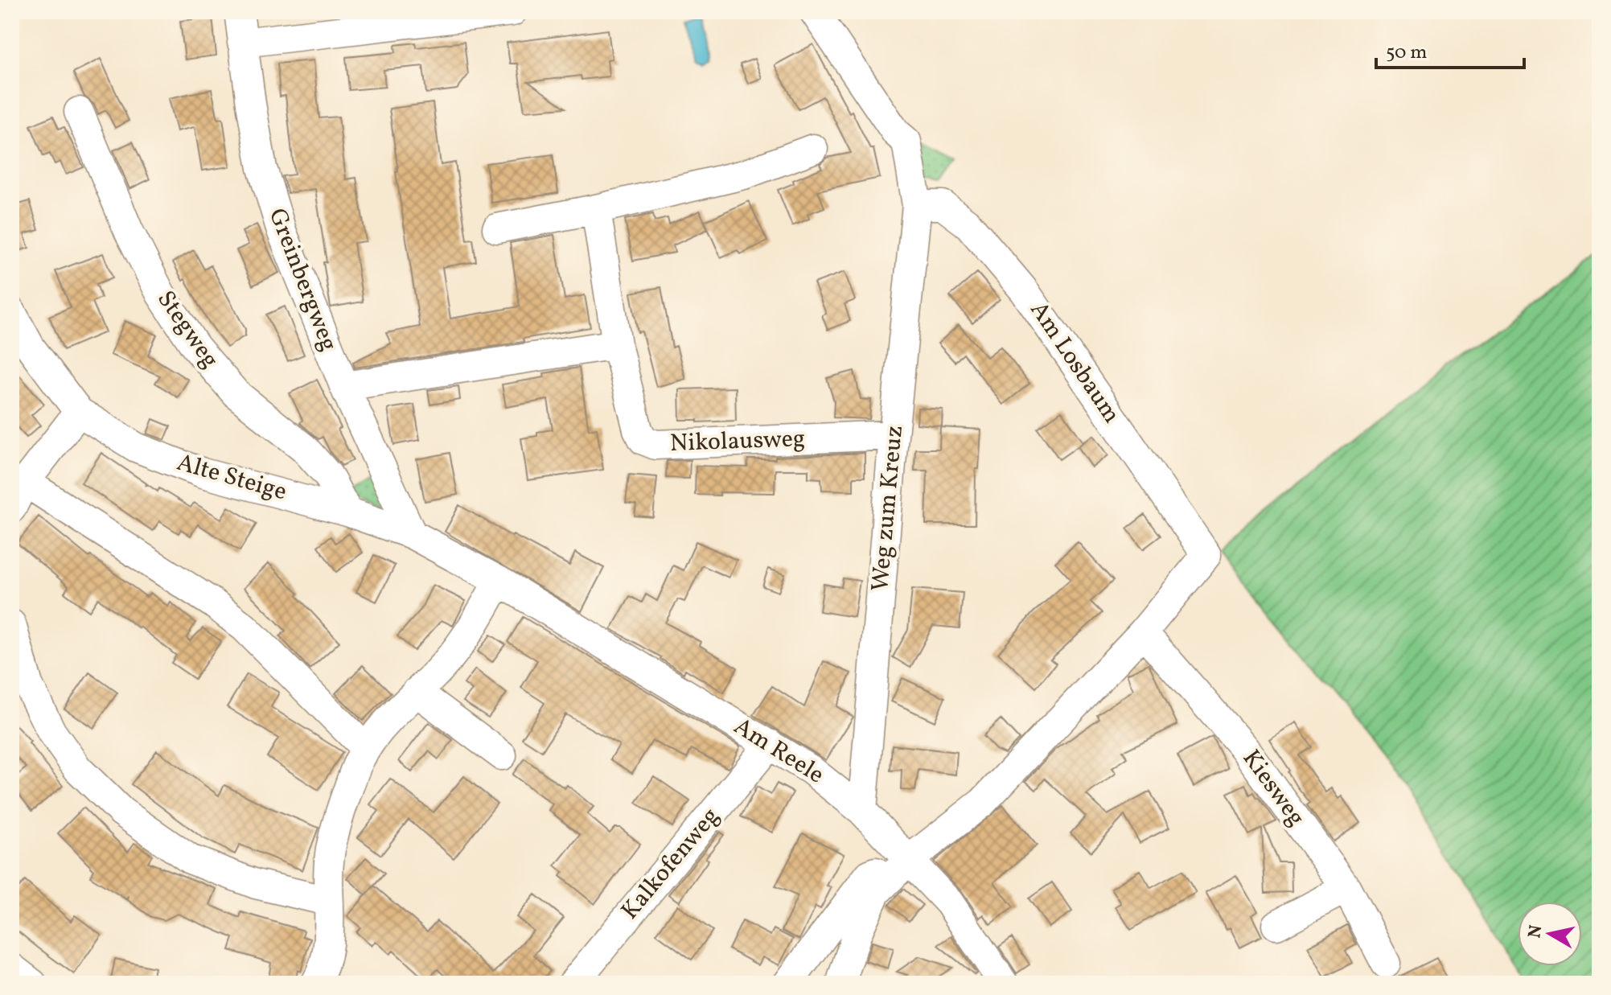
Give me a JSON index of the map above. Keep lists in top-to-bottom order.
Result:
{
  "streets": {
    "street": [
      "Greinbergweg",
      "Stegweg",
      "Am Losbaum",
      "Nikolausweg",
      "Alte Steige",
      "Weg zum Kreuz",
      "Am Reele",
      "Kiesweg",
      "Kalkofenweg"
    ]
  },
  "crossings": [
    ["Greinbergweg", "Alte Steige"],
    ["Stegweg", "Alte Steige"],
    ["Am Losbaum", "Weg zum Kreuz"],
    ["Am Losbaum", "Kiesweg"],
    ["Nikolausweg", "Weg zum Kreuz"],
    ["Alte Steige", "Am Reele"],
    ["Weg zum Kreuz", "Am Reele"],
    ["Am Reele", "Kalkofenweg"]
  ],
  "scale_bar": "50 m",
  "north": "left"
}
